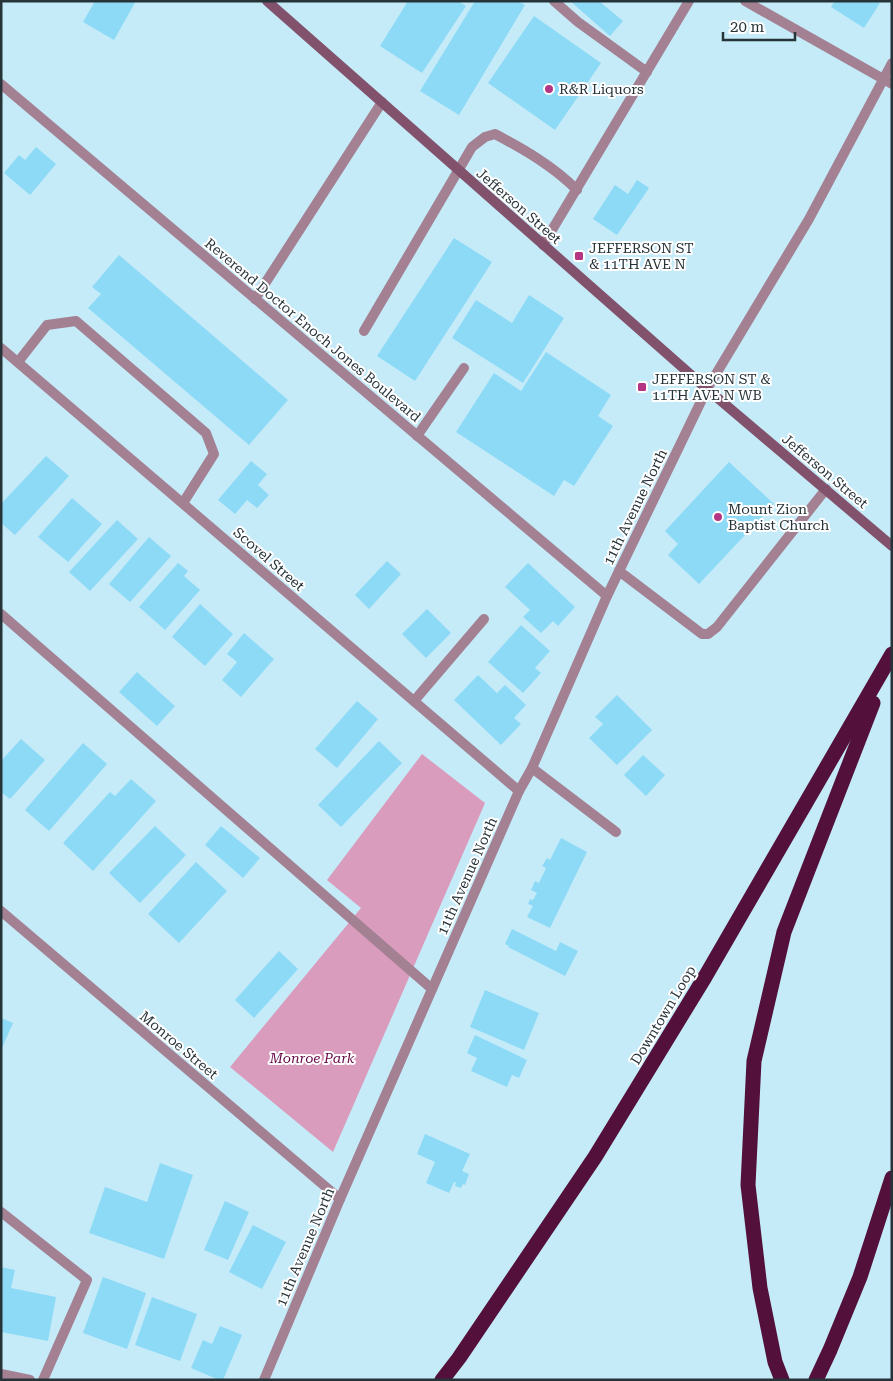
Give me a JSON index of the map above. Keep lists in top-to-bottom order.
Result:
{
  "streets": {
    "highway": ["Downtown Loop"],
    "main road": ["Jefferson Street"],
    "street": [
      "Reverend Doctor Enoch Jones Boulevard",
      "11th Avenue North",
      "Scovel Street",
      "Monroe Street"
    ]
  },
  "crossings": [
    ["Jefferson Street", "11th Avenue North"],
    ["Reverend Doctor Enoch Jones Boulevard", "11th Avenue North"],
    ["11th Avenue North", "Scovel Street"],
    ["11th Avenue North", "Monroe Street"]
  ],
  "parks": ["Monroe Park"],
  "places": {
    "other": ["R&R Liquors", "Mount Zion Baptist Church"],
    "transit": ["JEFFERSON ST & 11TH AVE N", "JEFFERSON ST & 11TH AVE N WB"]
  },
  "scale_bar": "20 m"
}
